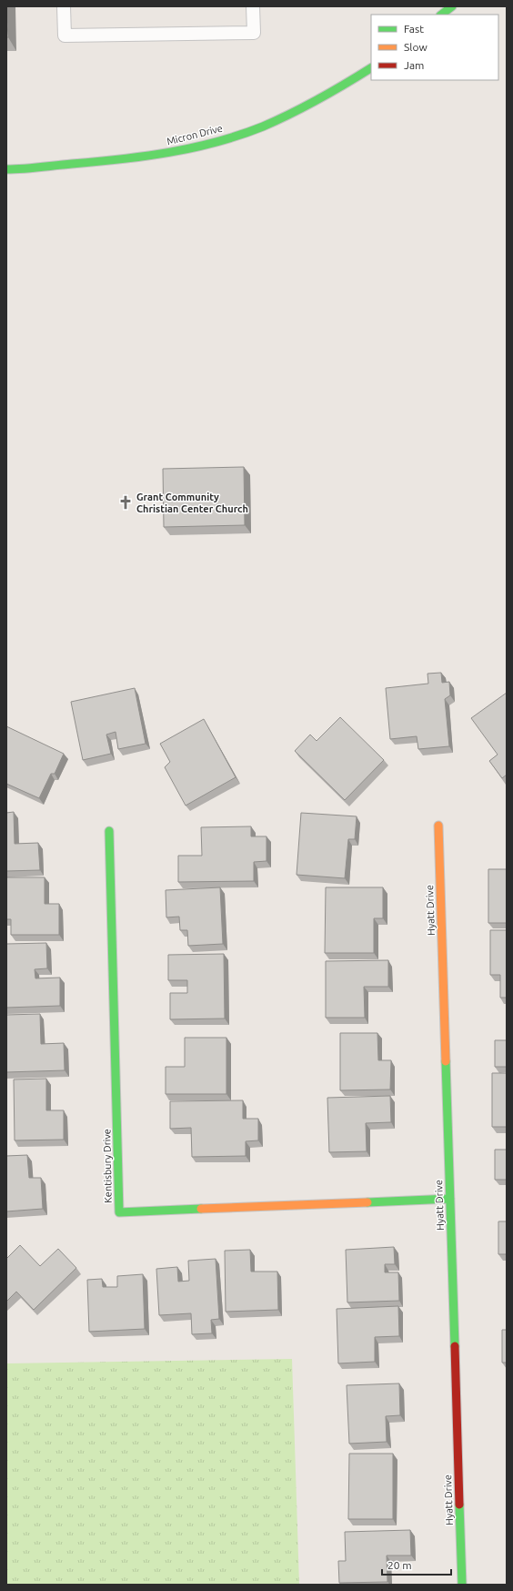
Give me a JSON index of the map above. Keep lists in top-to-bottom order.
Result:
{
  "streets": {
    "street": ["Micron Drive", "Hyatt Drive", "Kentisbury Drive"]
  },
  "crossings": [
    ["Hyatt Drive", "Kentisbury Drive"]
  ],
  "places": {
    "church": ["Grant Community Christian Center Church"]
  },
  "legend": ["Fast", "Slow", "Jam"],
  "scale_bar": "20 m"
}
